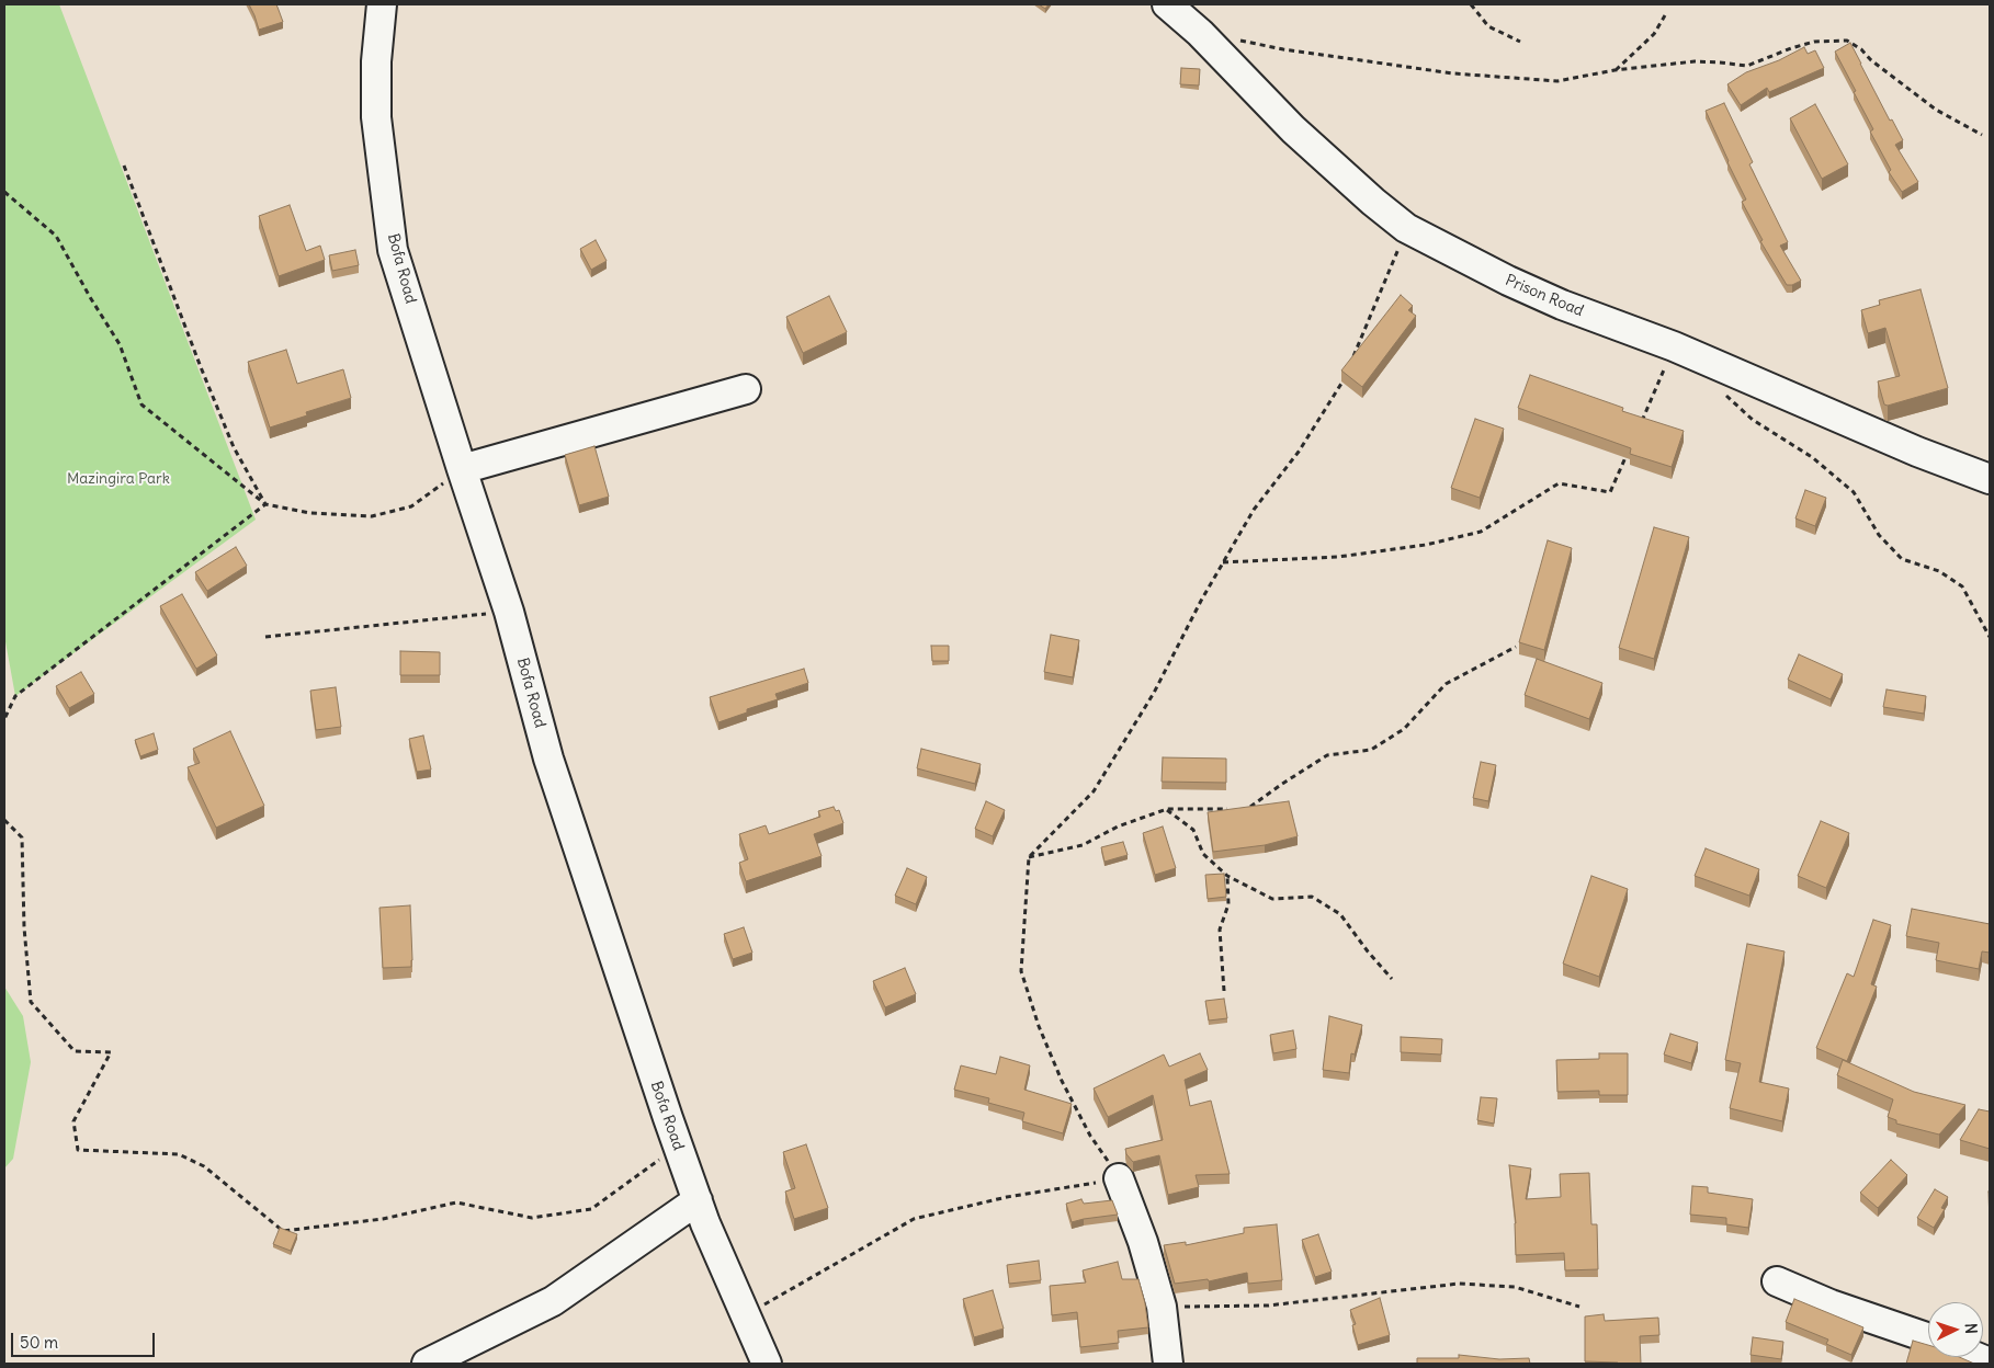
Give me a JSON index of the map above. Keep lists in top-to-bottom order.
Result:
{
  "streets": {
    "street": ["Bofa Road", "Prison Road"]
  },
  "parks": ["Mazingira Park"],
  "scale_bar": "50 m",
  "north": "right"
}
